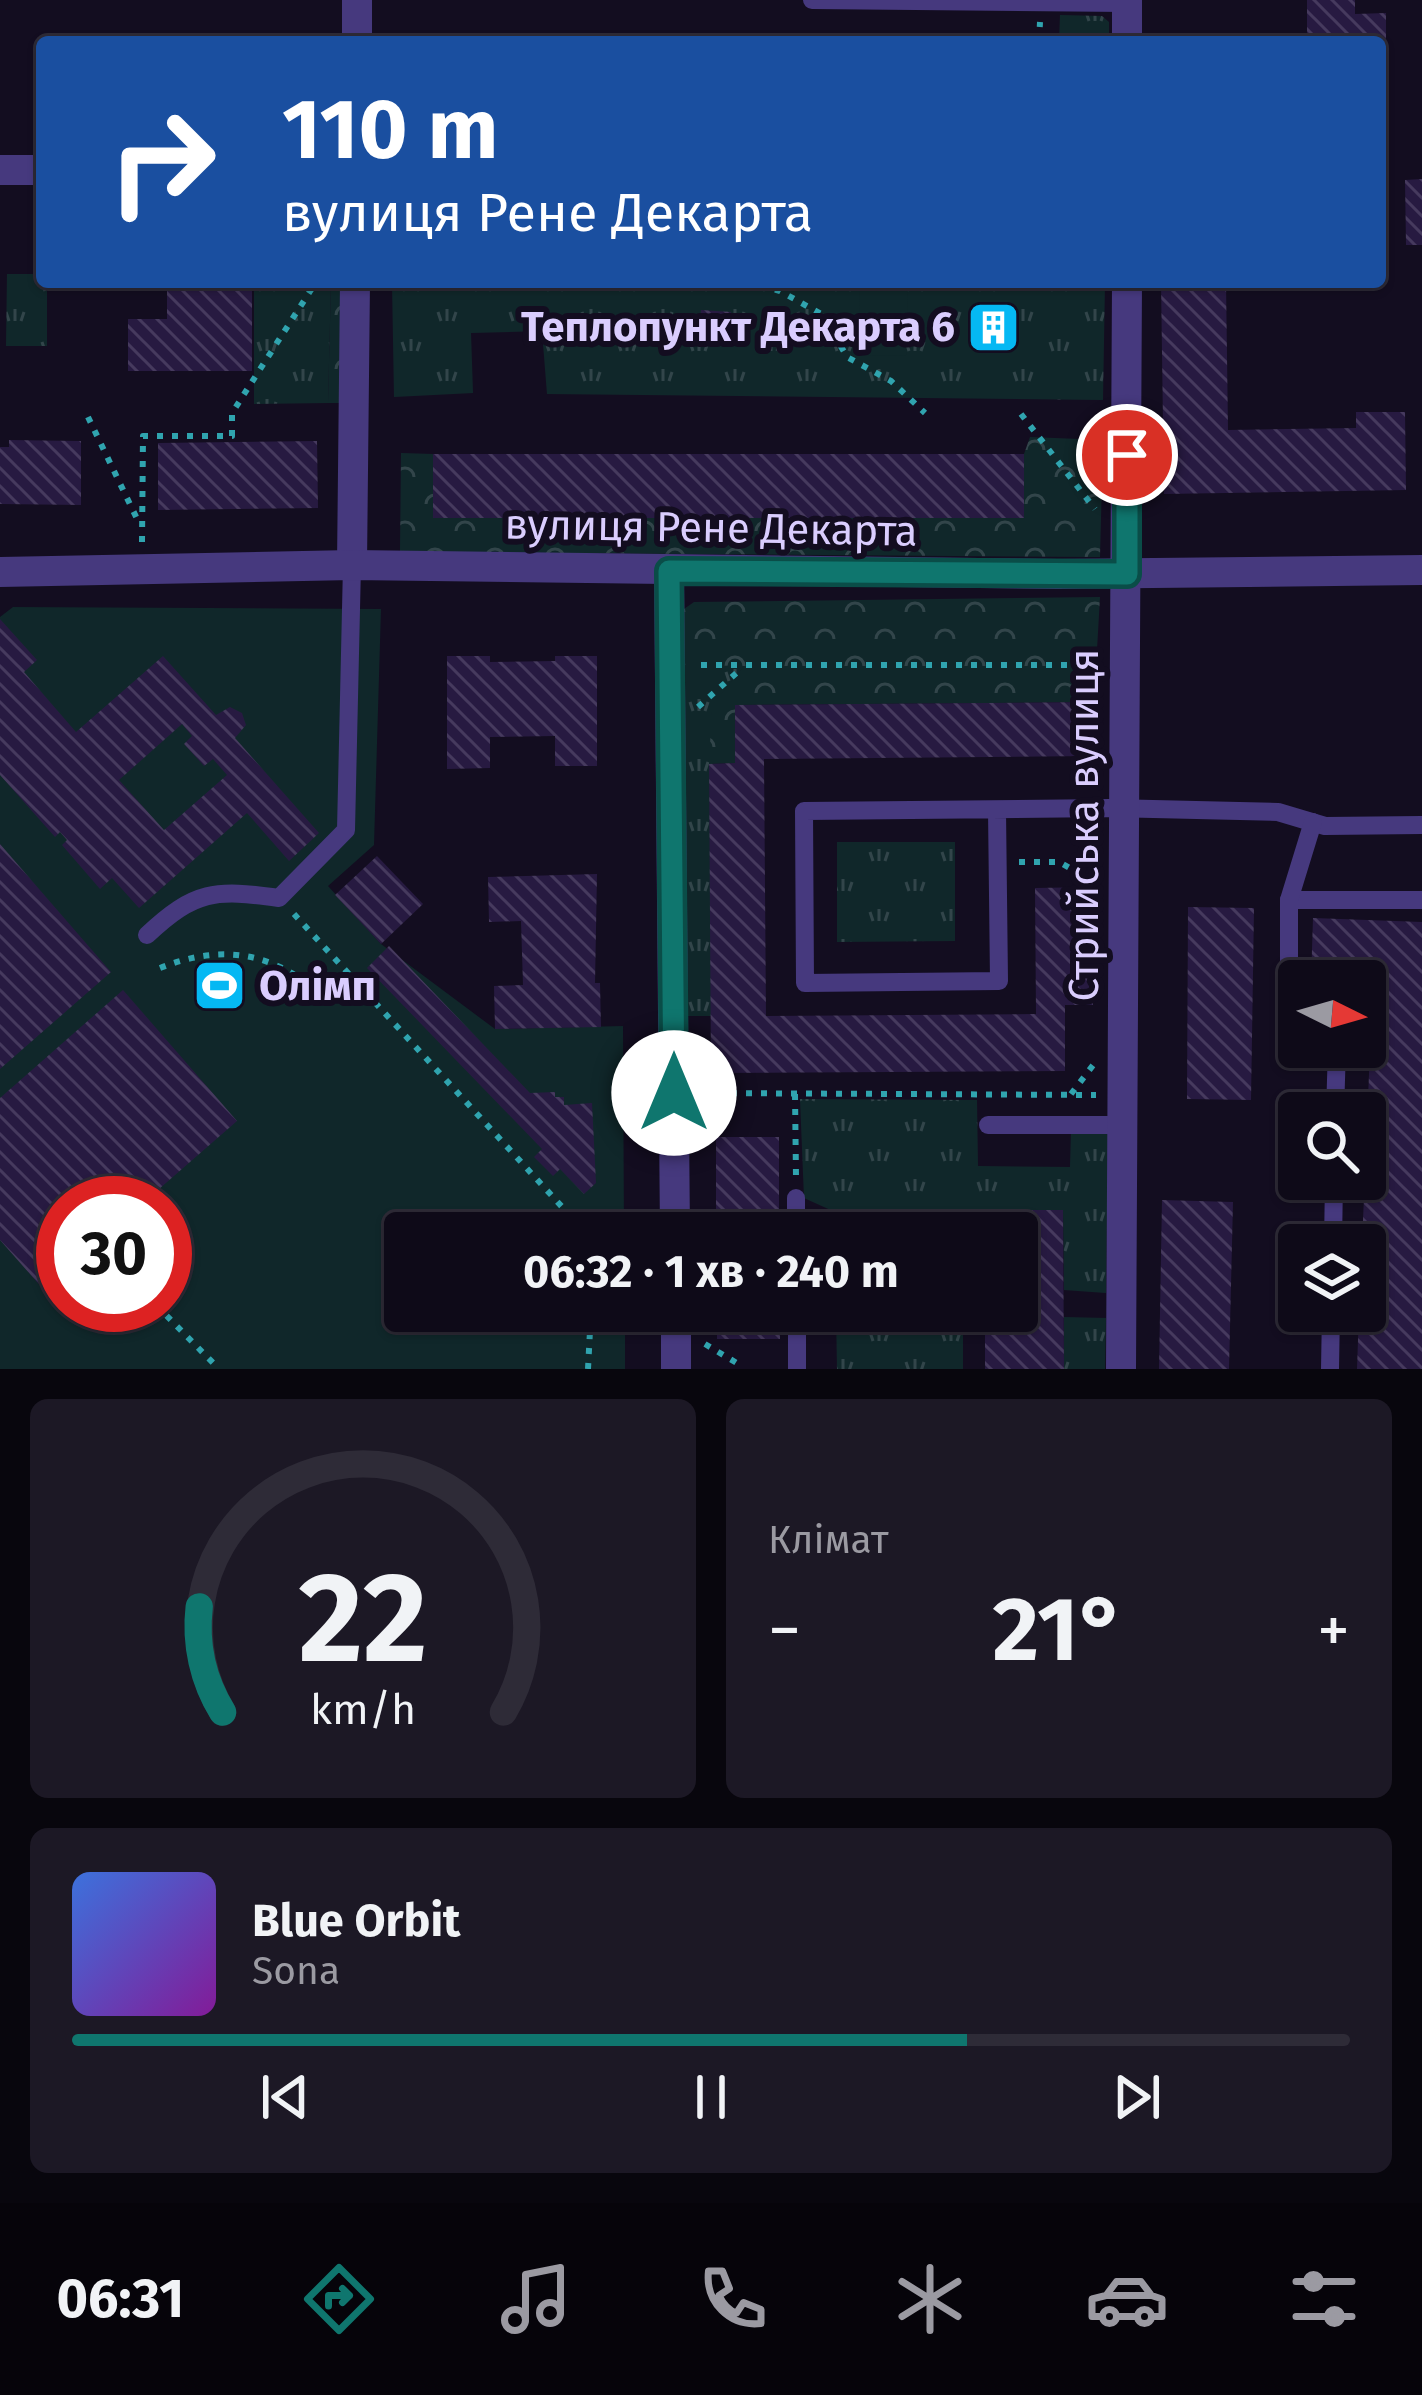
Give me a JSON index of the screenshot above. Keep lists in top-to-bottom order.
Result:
{
  "streets": {
    "street": ["вулиця Рене Декарта", "Стрийська вулиця"]
  },
  "crossings": [
    ["вулиця Рене Декарта", "Стрийська вулиця"]
  ],
  "places": {
    "building": ["Теплопункт Декарта 6"],
    "sports": ["Олімп"]
  },
  "north": "right",
  "page": {
    "turn": ["110 m", "вулиця Рене Декарта"],
    "limit": "30",
    "trip": "06:32 · 1 хв · 240 m",
    "tile": "Клімат",
    "heat": ["−", "21°", "+"],
    "song": ["Blue Orbit", "Sona"],
    "tabs": "06:31",
    "gauge": ["22", "km/h"]
  }
}
